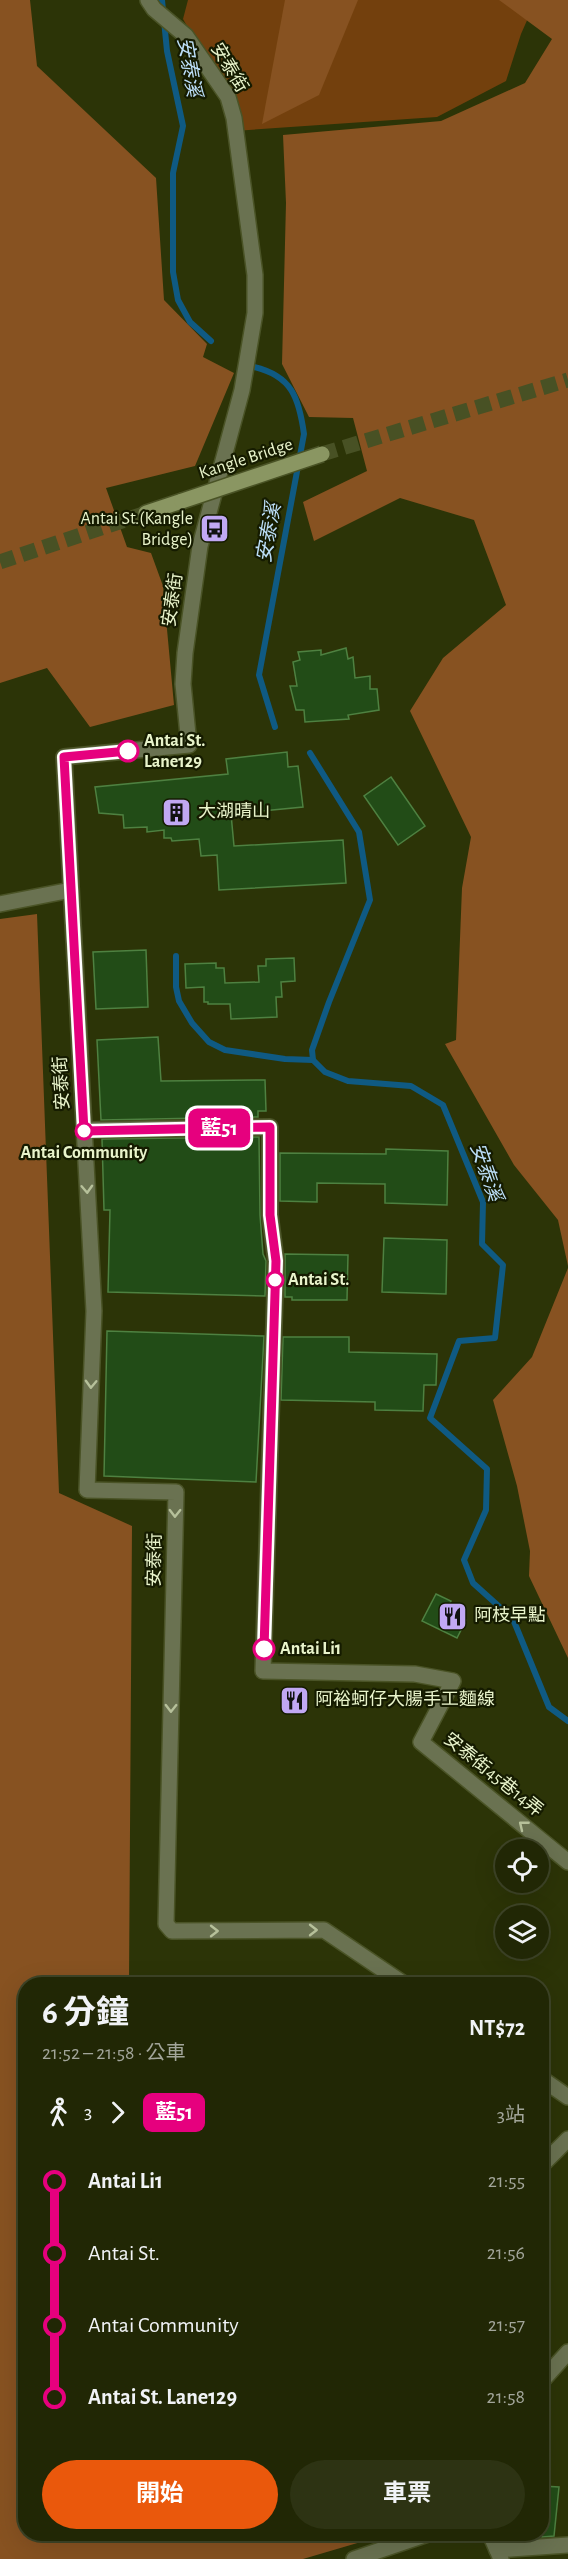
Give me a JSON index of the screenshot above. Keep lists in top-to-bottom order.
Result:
{
  "streets": {
    "street": ["安泰街", "Kangle Bridge", "安泰街45巷14弄"]
  },
  "crossings": [
    ["安泰街", "安泰街45巷14弄"]
  ],
  "one_way": ["安泰街45巷14弄"],
  "water": ["安泰溪"],
  "places": {
    "bus stop": ["Antai St.(Kangle Bridge)"],
    "other": [
      "Antai St. Lane129",
      "Antai Community",
      "Antai St.",
      "Antai Li1"
    ],
    "building": ["大湖晴山"],
    "restaurant": ["阿枝早點", "阿裕蚵仔大腸手工麵線"]
  },
  "lines": ["bus line 藍51"],
  "page": {
    "on_map": "藍51",
    "heading": ["6 分鐘", "21:52 – 21:58 · 公車", "NT$72"],
    "legs": ["3", "藍51", "3站"],
    "list": [
      {
        "name": "Antai Li1",
        "value": "21:55"
      },
      {
        "name": "Antai St.",
        "value": "21:56"
      },
      {
        "name": "Antai Community",
        "value": "21:57"
      },
      {
        "name": "Antai St. Lane129",
        "value": "21:58"
      }
    ],
    "buttons": ["開始", "車票"]
  }
}
